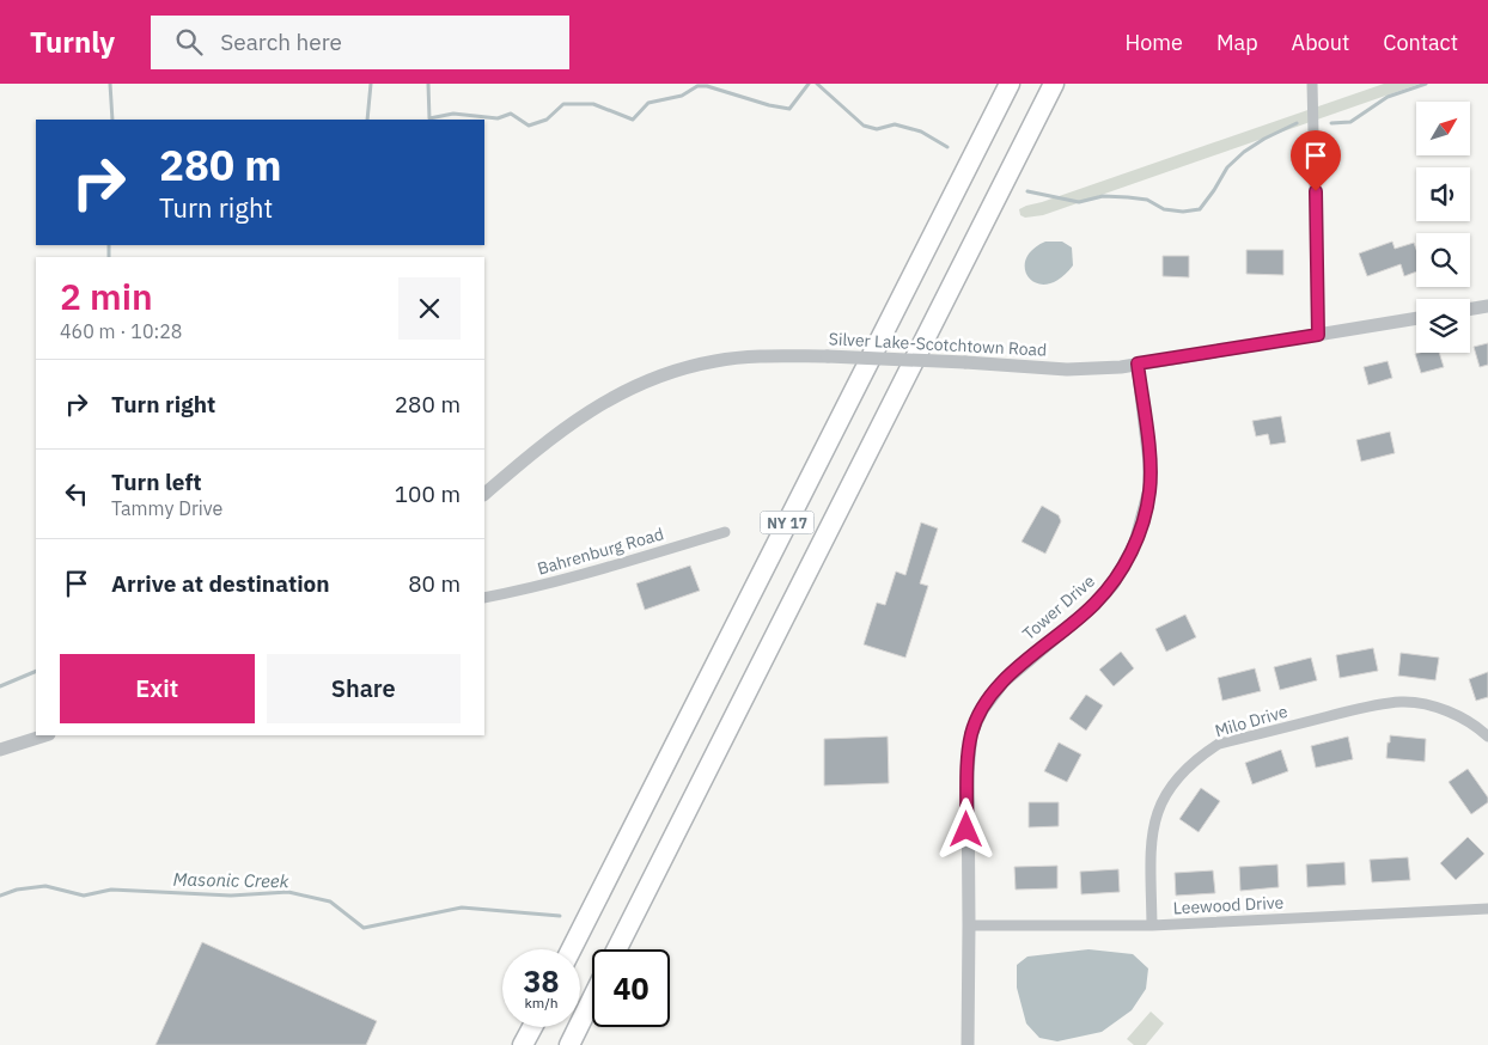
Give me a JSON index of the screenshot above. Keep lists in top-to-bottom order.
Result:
{
  "streets": {
    "highway": ["NY 17"],
    "street": [
      "Silver Lake-Scotchtown Road",
      "Bahrenburg Road",
      "Tower Drive",
      "Milo Drive",
      "Leewood Drive"
    ]
  },
  "crossings": [
    ["Silver Lake-Scotchtown Road", "Tower Drive"],
    ["Tower Drive", "Leewood Drive"],
    ["Milo Drive", "Leewood Drive"]
  ],
  "water": ["Masonic Creek"],
  "north": "top right",
  "page": {
    "header": "Turnly",
    "search": "Search here",
    "nav": [
      "Home",
      "Map",
      "About",
      "Contact"
    ],
    "turn": ["280 m", "Turn right"],
    "heading": ["2 min", "460 m · 10:28"],
    "list": [
      {
        "name": "Turn right",
        "value": "280 m"
      },
      {
        "name": "Turn left",
        "note": "Tammy Drive",
        "value": "100 m"
      },
      {
        "name": "Arrive at destination",
        "value": "80 m"
      }
    ],
    "buttons": ["Exit", "Share"],
    "speed": "38 km/h",
    "limit": "40"
  }
}
